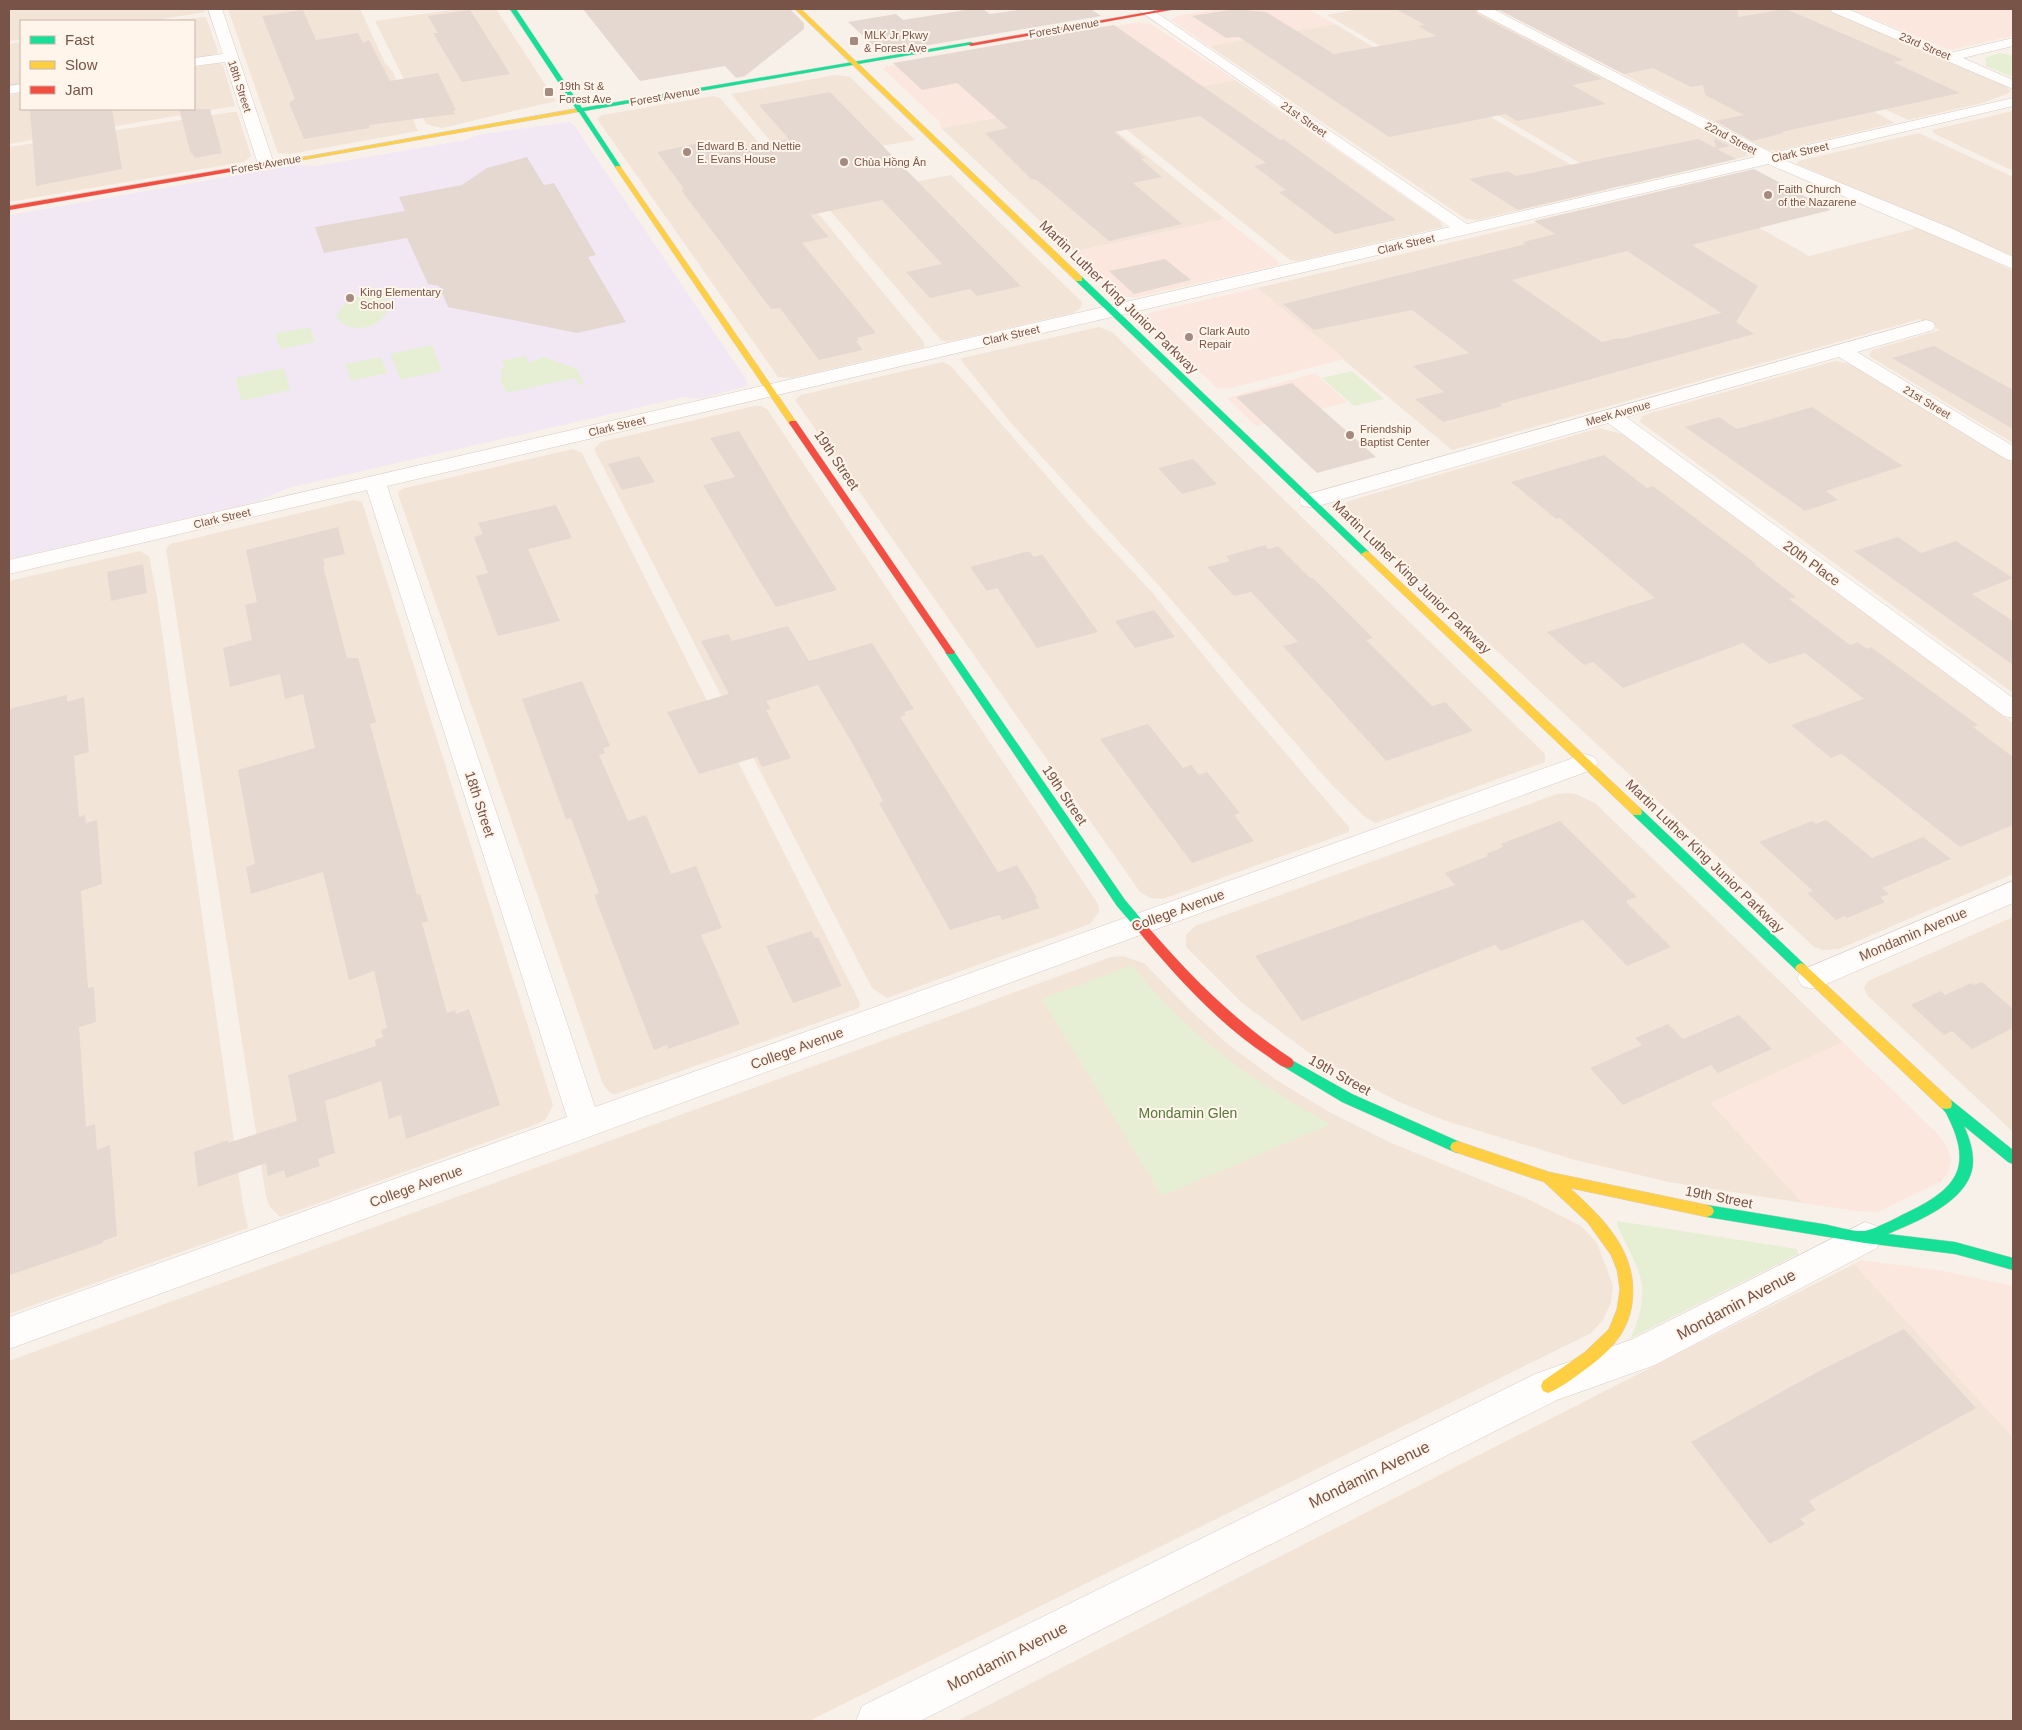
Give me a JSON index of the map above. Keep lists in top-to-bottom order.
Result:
{
  "streets": {
    "main road": ["Forest Avenue", "Martin Luther King Junior Parkway", "19th Street"],
    "street": [
      "23rd Street",
      "18th Street",
      "21st Street",
      "22nd Street",
      "Clark Street",
      "Meek Avenue",
      "20th Place",
      "College Avenue",
      "Mondamin Avenue"
    ]
  },
  "crossings": [
    ["Forest Avenue", "18th Street"],
    ["Forest Avenue", "21st Street"],
    ["Forest Avenue", "Martin Luther King Junior Parkway"],
    ["Forest Avenue", "19th Street"],
    ["18th Street", "Clark Street"],
    ["18th Street", "College Avenue"],
    ["21st Street", "Clark Street"],
    ["21st Street", "Meek Avenue"],
    ["22nd Street", "Clark Street"],
    ["Clark Street", "Martin Luther King Junior Parkway"],
    ["Clark Street", "19th Street"],
    ["Martin Luther King Junior Parkway", "Meek Avenue"],
    ["Martin Luther King Junior Parkway", "College Avenue"],
    ["Martin Luther King Junior Parkway", "Mondamin Avenue"],
    ["Meek Avenue", "20th Place"],
    ["19th Street", "College Avenue"],
    ["19th Street", "Mondamin Avenue"]
  ],
  "parks": ["Mondamin Glen"],
  "places": {
    "transit": ["MLK Jr Pkwy & Forest Ave", "19th St & Forest Ave"],
    "other": [
      "Edward B. and Nettie E. Evans House",
      "Chùa Hồng Ân",
      "Faith Church of the Nazarene",
      "King Elementary School",
      "Clark Auto Repair",
      "Friendship Baptist Center"
    ]
  },
  "legend": ["Fast", "Slow", "Jam"]
}
